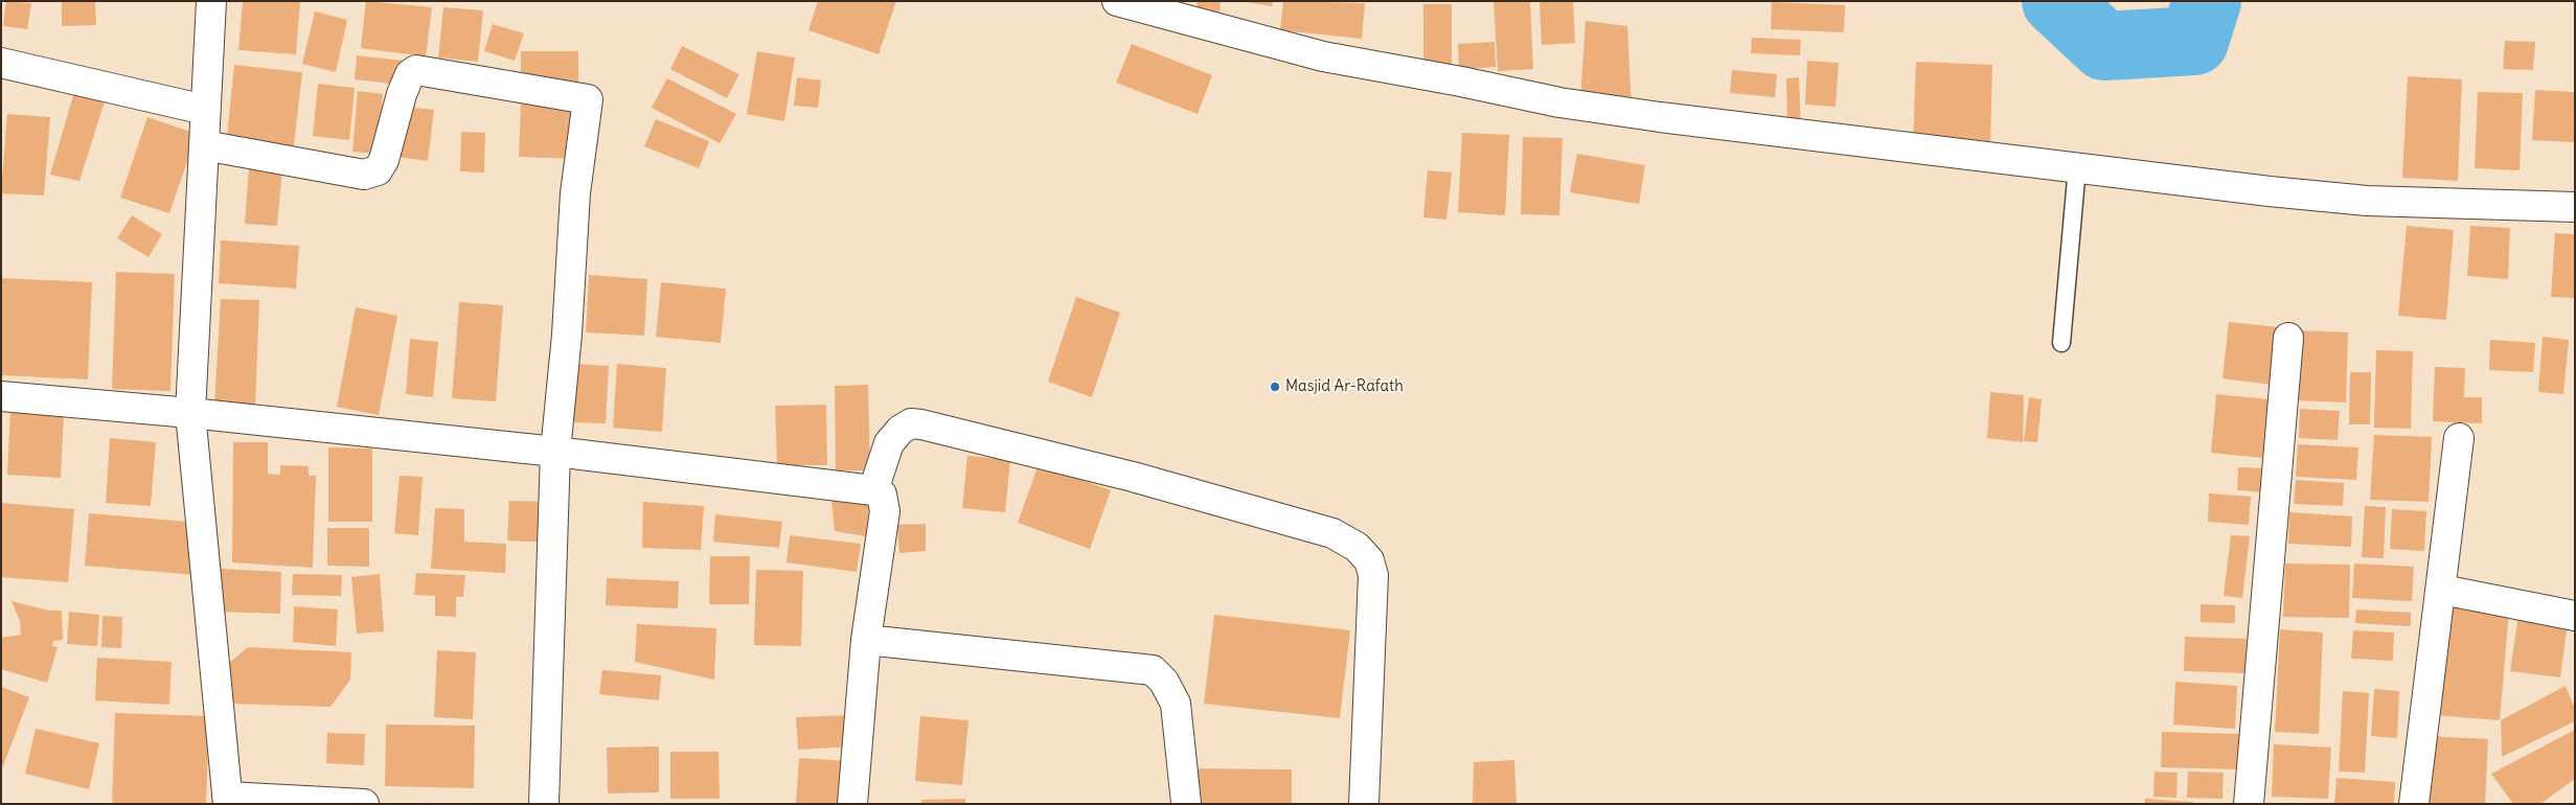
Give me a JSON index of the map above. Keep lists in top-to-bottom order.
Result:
{
  "places": ["Masjid Ar-Rafath"]
}
